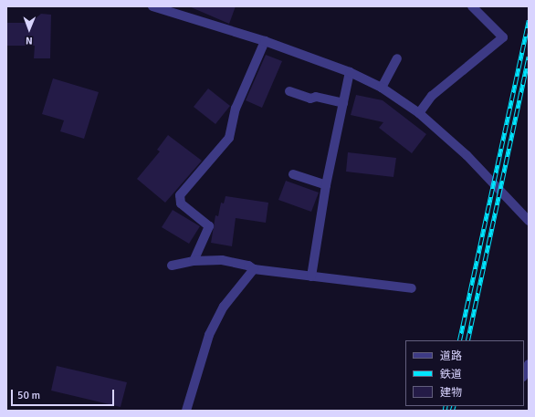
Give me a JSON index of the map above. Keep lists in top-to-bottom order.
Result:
{
  "legend": ["道路", "鉄道", "建物"],
  "scale_bar": "50 m",
  "north": "bottom"
}
